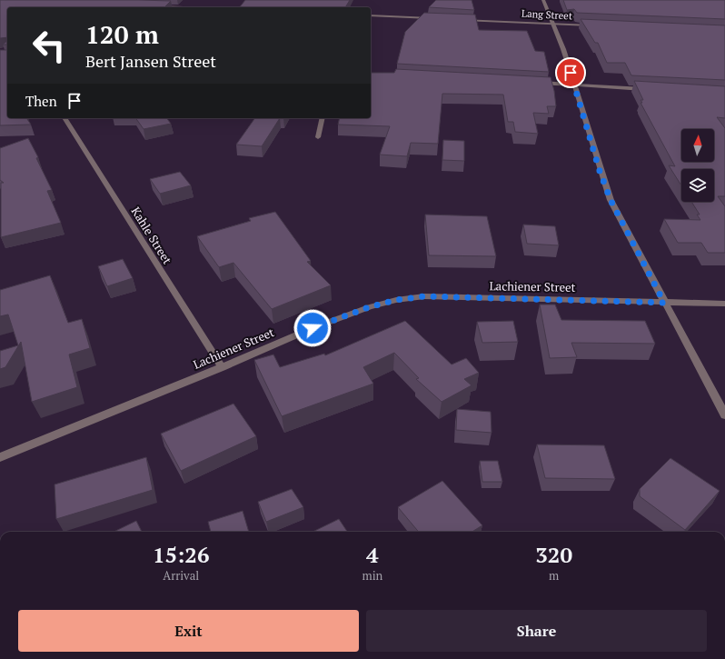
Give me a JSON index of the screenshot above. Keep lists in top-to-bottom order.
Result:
{
  "streets": {
    "street": ["Lang Street", "Kahle Street", "Lachiener Street"]
  },
  "crossings": [
    ["Kahle Street", "Lachiener Street"]
  ],
  "north": "top",
  "page": {
    "turn": ["120 m", "Bert Jansen Street"],
    "then": "Then",
    "eta": [
      "15:26",
      "Arrival",
      "4",
      "min",
      "320",
      "m"
    ],
    "buttons": ["Exit", "Share"]
  }
}
